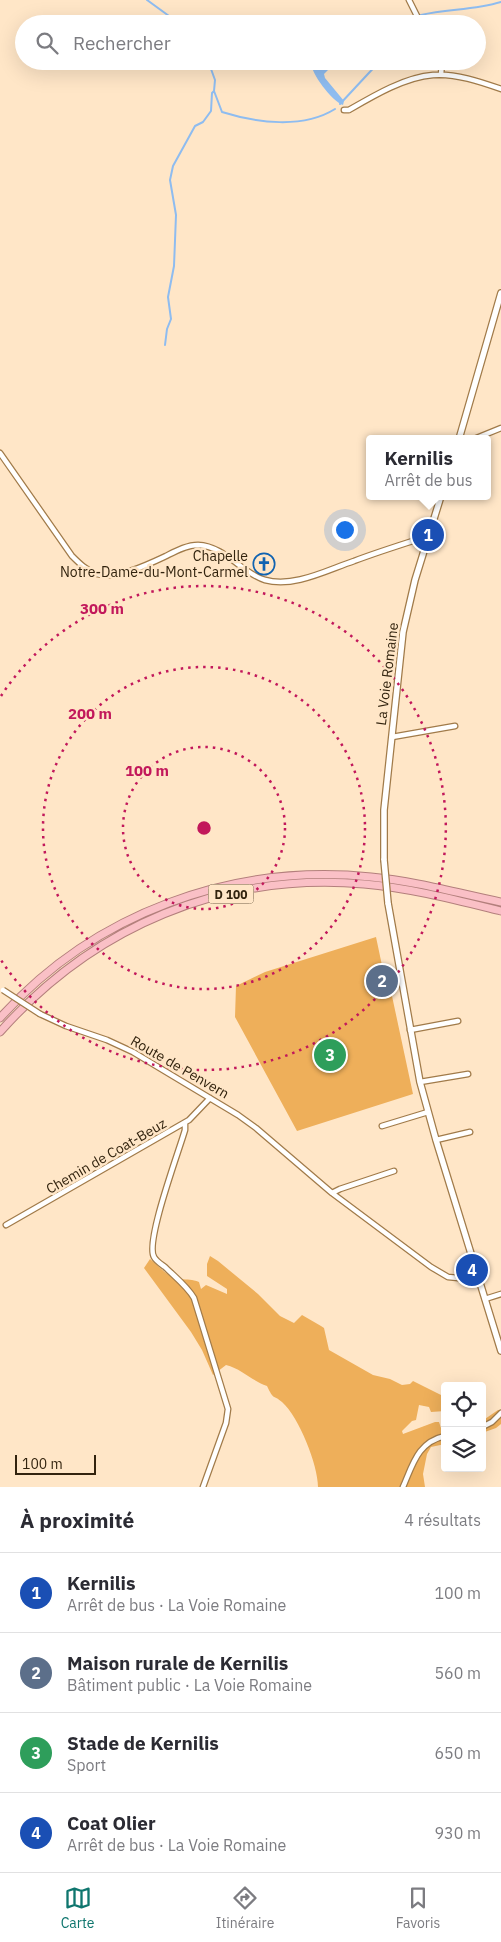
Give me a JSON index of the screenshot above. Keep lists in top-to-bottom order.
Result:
{
  "streets": {
    "highway": ["D 100"],
    "street": ["La Voie Romaine", "Route de Penvern", "Chemin de Coat-Beuz"]
  },
  "crossings": [
    ["Route de Penvern", "Chemin de Coat-Beuz"]
  ],
  "places": {
    "church": ["Chapelle Notre-Dame-du-Mont-Carmel"]
  },
  "scale_bar": "100 m",
  "page": {
    "search": "Rechercher",
    "popup": ["Kernilis", "Arrêt de bus"],
    "pins": [
      "1",
      "2",
      "3",
      "4"
    ],
    "scale": "100 m",
    "heading": ["À proximité", "4 résultats"],
    "list": [
      {
        "mark": "1",
        "name": "Kernilis",
        "note": "Arrêt de bus · La Voie Romaine",
        "value": "100 m"
      },
      {
        "mark": "2",
        "name": "Maison rurale de Kernilis",
        "note": "Bâtiment public · La Voie Romaine",
        "value": "560 m"
      },
      {
        "mark": "3",
        "name": "Stade de Kernilis",
        "note": "Sport",
        "value": "650 m"
      },
      {
        "mark": "4",
        "name": "Coat Olier",
        "note": "Arrêt de bus · La Voie Romaine",
        "value": "930 m"
      }
    ],
    "nav": ["Carte", "Itinéraire", "Favoris"]
  },
  "rings": ["300 m", "200 m", "100 m"]
}
